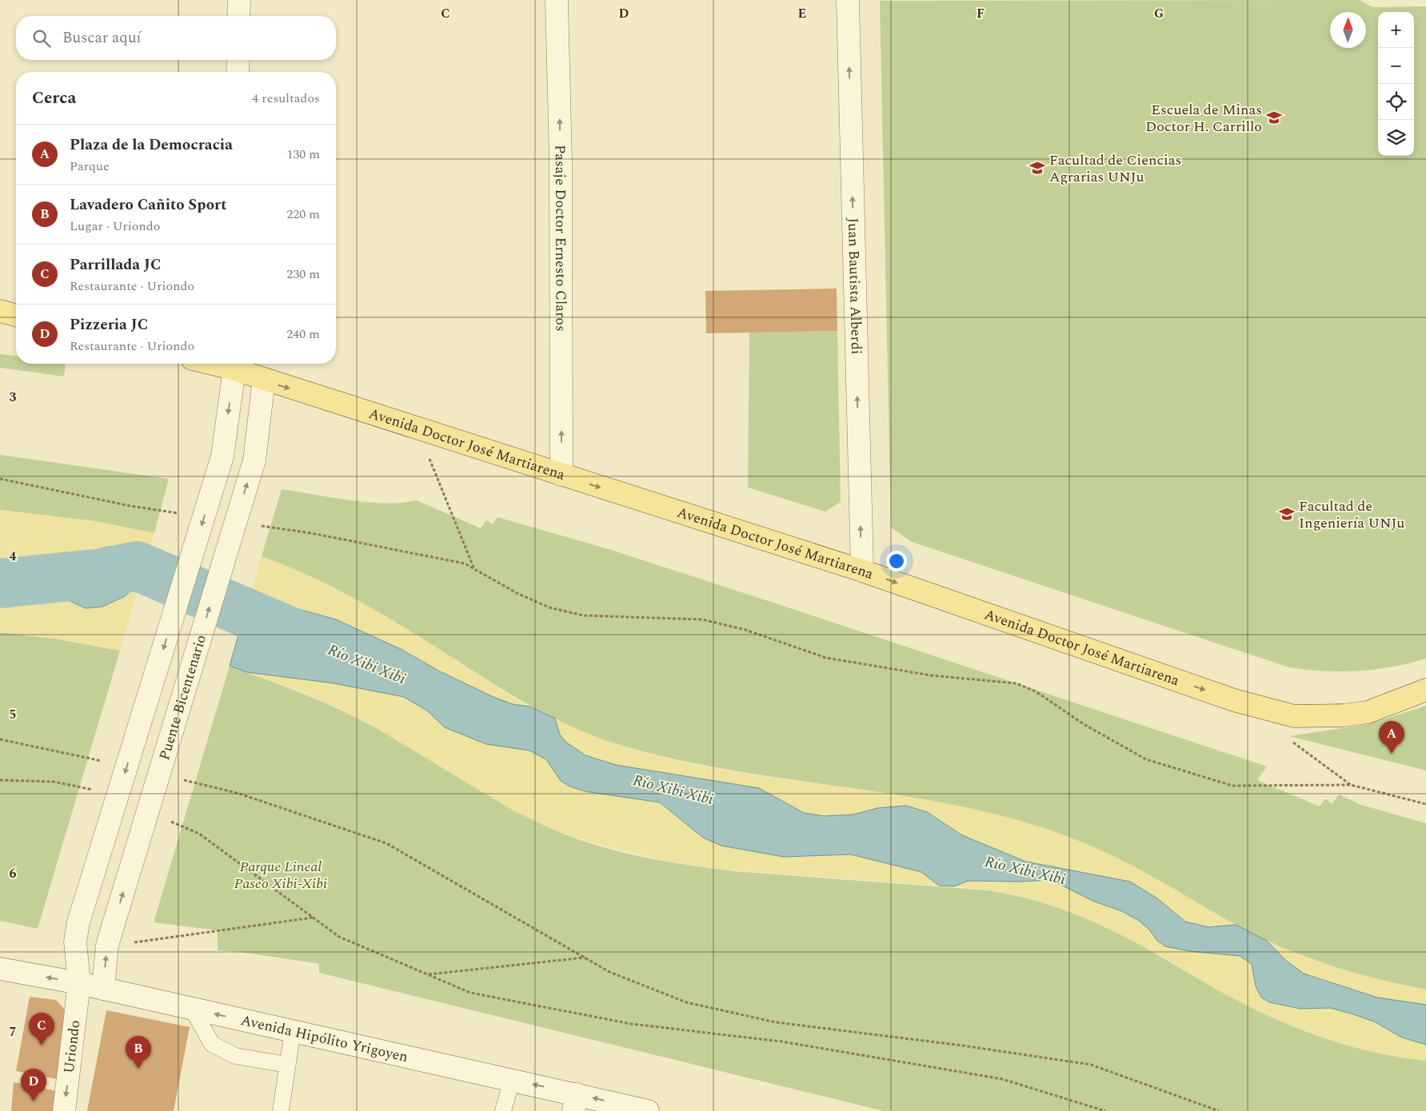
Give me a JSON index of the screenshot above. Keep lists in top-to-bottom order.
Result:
{
  "streets": {
    "main road": ["Avenida Doctor José Martiarena"],
    "street": [
      "Pasaje Doctor Ernesto Claros",
      "Juan Bautista Alberdi",
      "Puente Bicentenario",
      "Avenida Hipólito Yrigoyen",
      "Uriondo"
    ]
  },
  "crossings": [
    ["Pasaje Doctor Ernesto Claros", "Avenida Doctor José Martiarena"],
    ["Juan Bautista Alberdi", "Avenida Doctor José Martiarena"],
    ["Avenida Doctor José Martiarena", "Puente Bicentenario"],
    ["Avenida Doctor José Martiarena", "Uriondo"],
    ["Puente Bicentenario", "Avenida Hipólito Yrigoyen"],
    ["Avenida Hipólito Yrigoyen", "Uriondo"]
  ],
  "one_way": [
    "Pasaje Doctor Ernesto Claros",
    "Juan Bautista Alberdi",
    "Avenida Doctor José Martiarena",
    "Puente Bicentenario",
    "Avenida Hipólito Yrigoyen",
    "Uriondo"
  ],
  "water": ["Río Xibi Xibi"],
  "parks": ["Parque Lineal Paseo Xibi-Xibi"],
  "places": {
    "school or university": ["Escuela de Minas Doctor H. Carrillo", "Facultad de Ciencias Agrarias UNJu", "Facultad de Ingeniería UNJu"]
  },
  "north": "top",
  "page": {
    "map_buttons": ["+", "−"],
    "search": "Buscar aquí",
    "heading": ["Cerca", "4 resultados"],
    "list": [
      {
        "mark": "A",
        "name": "Plaza de la Democracia",
        "note": "Parque",
        "value": "130 m"
      },
      {
        "mark": "B",
        "name": "Lavadero Cañito Sport",
        "note": "Lugar · Uriondo",
        "value": "220 m"
      },
      {
        "mark": "C",
        "name": "Parrillada JC",
        "note": "Restaurante · Uriondo",
        "value": "230 m"
      },
      {
        "mark": "D",
        "name": "Pizzeria JC",
        "note": "Restaurante · Uriondo",
        "value": "240 m"
      }
    ],
    "pins": [
      "A",
      "C",
      "B",
      "D"
    ]
  },
  "grid": {
    "columns": [
      "C",
      "D",
      "E",
      "F",
      "G"
    ],
    "rows": [
      "3",
      "4",
      "5",
      "6",
      "7"
    ]
  }
}
